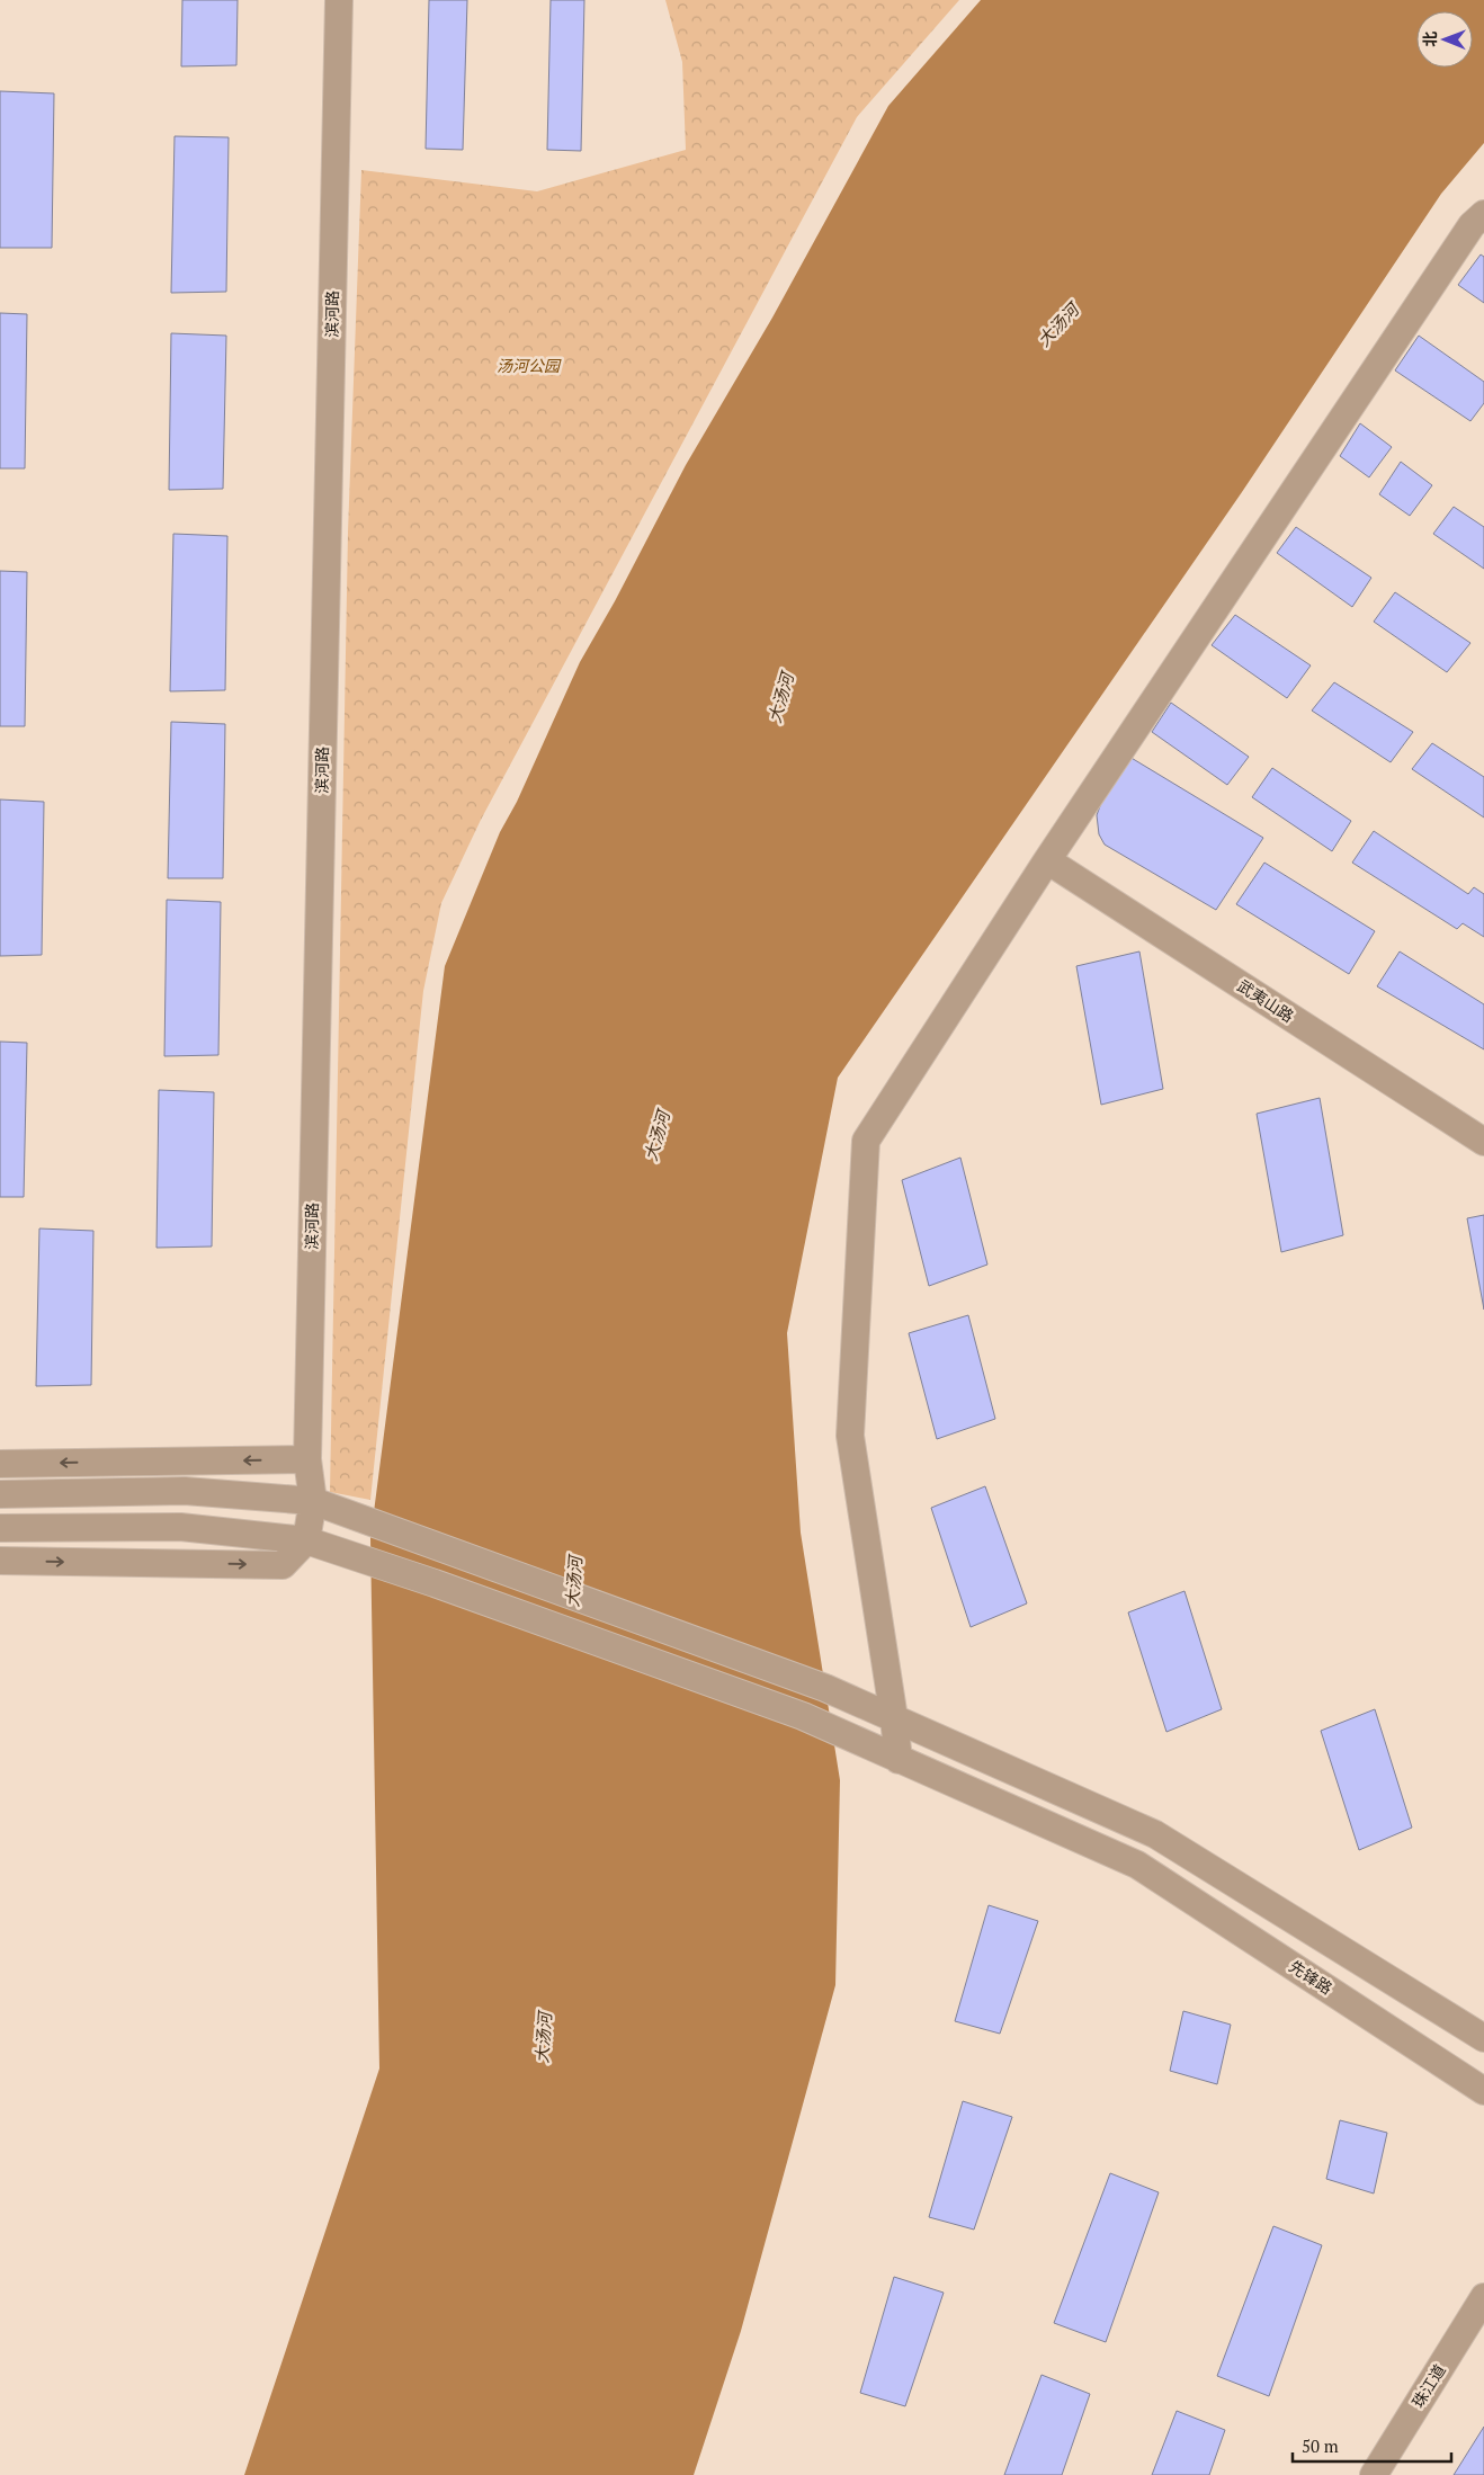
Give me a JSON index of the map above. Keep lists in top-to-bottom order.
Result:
{
  "streets": {
    "street": [
      "滨河路",
      "武夷山路",
      "先锋路",
      "珠江道"
    ]
  },
  "crossings": [
    ["滨河路", "先锋路"]
  ],
  "water": ["大汤河"],
  "parks": ["汤河公园"],
  "scale_bar": "50 m",
  "north": "left"
}
